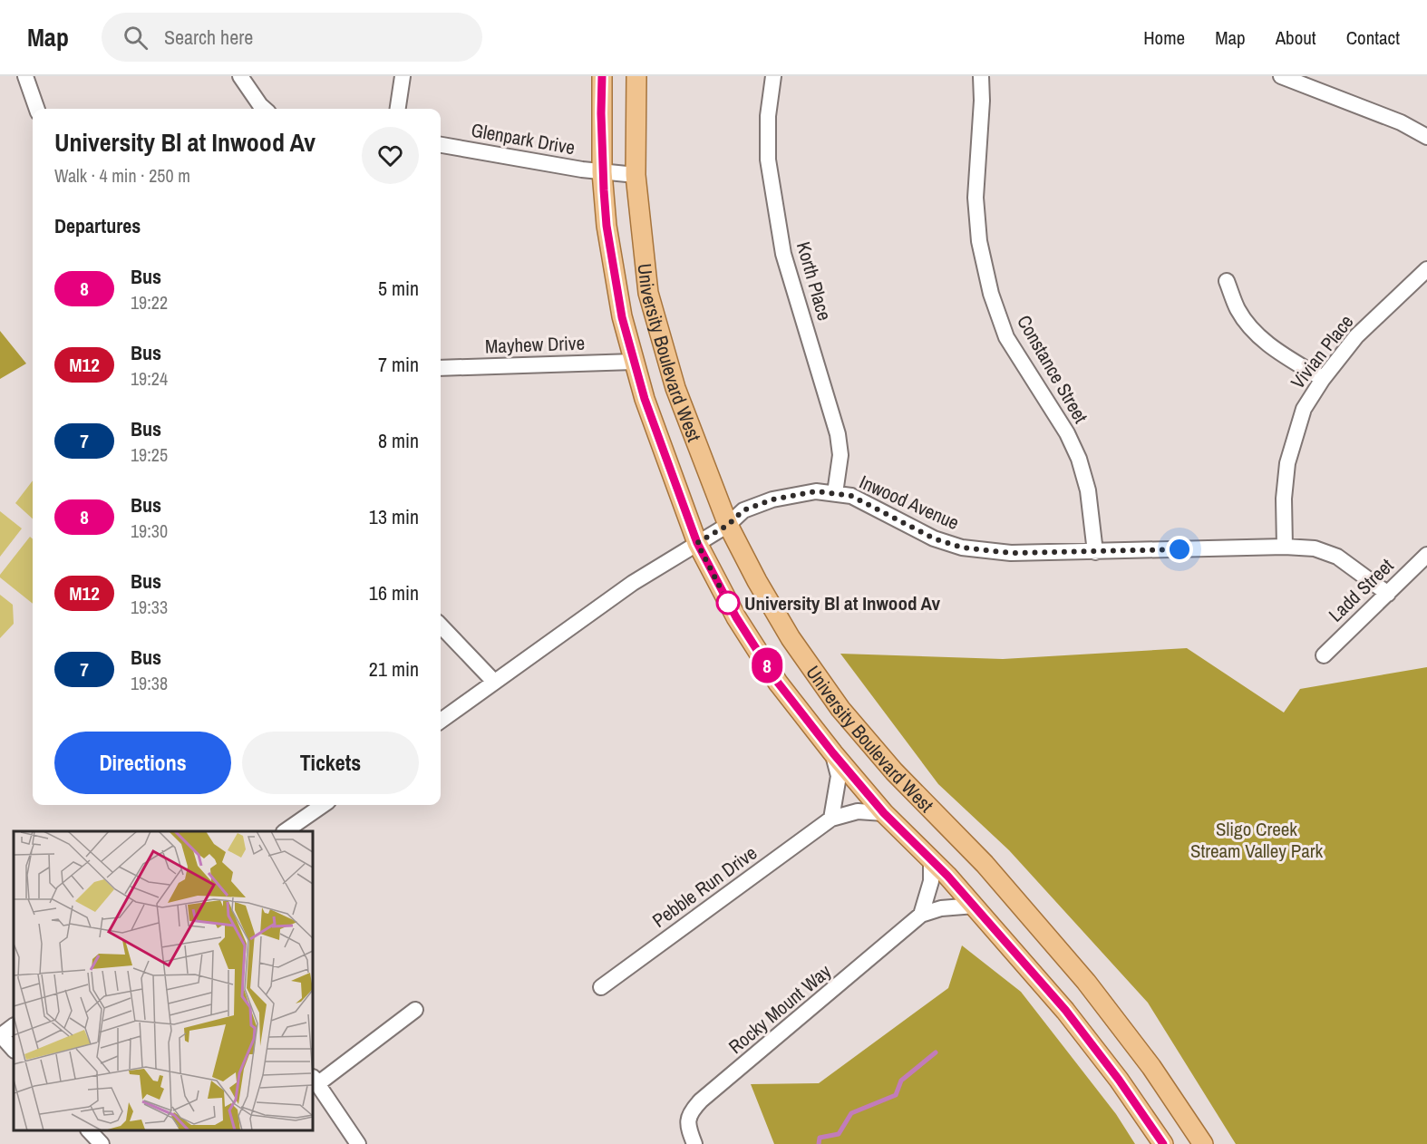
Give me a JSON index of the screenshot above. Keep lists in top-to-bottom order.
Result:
{
  "streets": {
    "main road": ["University Boulevard West"],
    "street": [
      "Glenpark Drive",
      "Korth Place",
      "Mayhew Drive",
      "Vivian Place",
      "Constance Street",
      "Inwood Avenue",
      "Ladd Street",
      "Pebble Run Drive",
      "Rocky Mount Way"
    ]
  },
  "crossings": [
    ["Glenpark Drive", "University Boulevard West"],
    ["Korth Place", "Inwood Avenue"],
    ["Mayhew Drive", "University Boulevard West"],
    ["University Boulevard West", "Inwood Avenue"],
    ["University Boulevard West", "Pebble Run Drive"],
    ["University Boulevard West", "Rocky Mount Way"],
    ["Vivian Place", "Inwood Avenue"],
    ["Constance Street", "Inwood Avenue"],
    ["Inwood Avenue", "Ladd Street"]
  ],
  "parks": ["Sligo Creek Stream Valley Park"],
  "places": ["University Bl at Inwood Av"],
  "lines": ["bus line 8"],
  "page": {
    "header": "Map",
    "search": "Search here",
    "nav": [
      "Home",
      "Map",
      "About",
      "Contact"
    ],
    "on_map": "8",
    "heading": [
      ["University Bl at Inwood Av", "Walk · 4 min · 250 m"],
      "Departures"
    ],
    "list": [
      {
        "mark": "8",
        "name": "Bus",
        "note": "19:22",
        "value": "5 min"
      },
      {
        "mark": "M12",
        "name": "Bus",
        "note": "19:24",
        "value": "7 min"
      },
      {
        "mark": "7",
        "name": "Bus",
        "note": "19:25",
        "value": "8 min"
      },
      {
        "mark": "8",
        "name": "Bus",
        "note": "19:30",
        "value": "13 min"
      },
      {
        "mark": "M12",
        "name": "Bus",
        "note": "19:33",
        "value": "16 min"
      },
      {
        "mark": "7",
        "name": "Bus",
        "note": "19:38",
        "value": "21 min"
      }
    ],
    "buttons": ["Directions", "Tickets"]
  }
}
